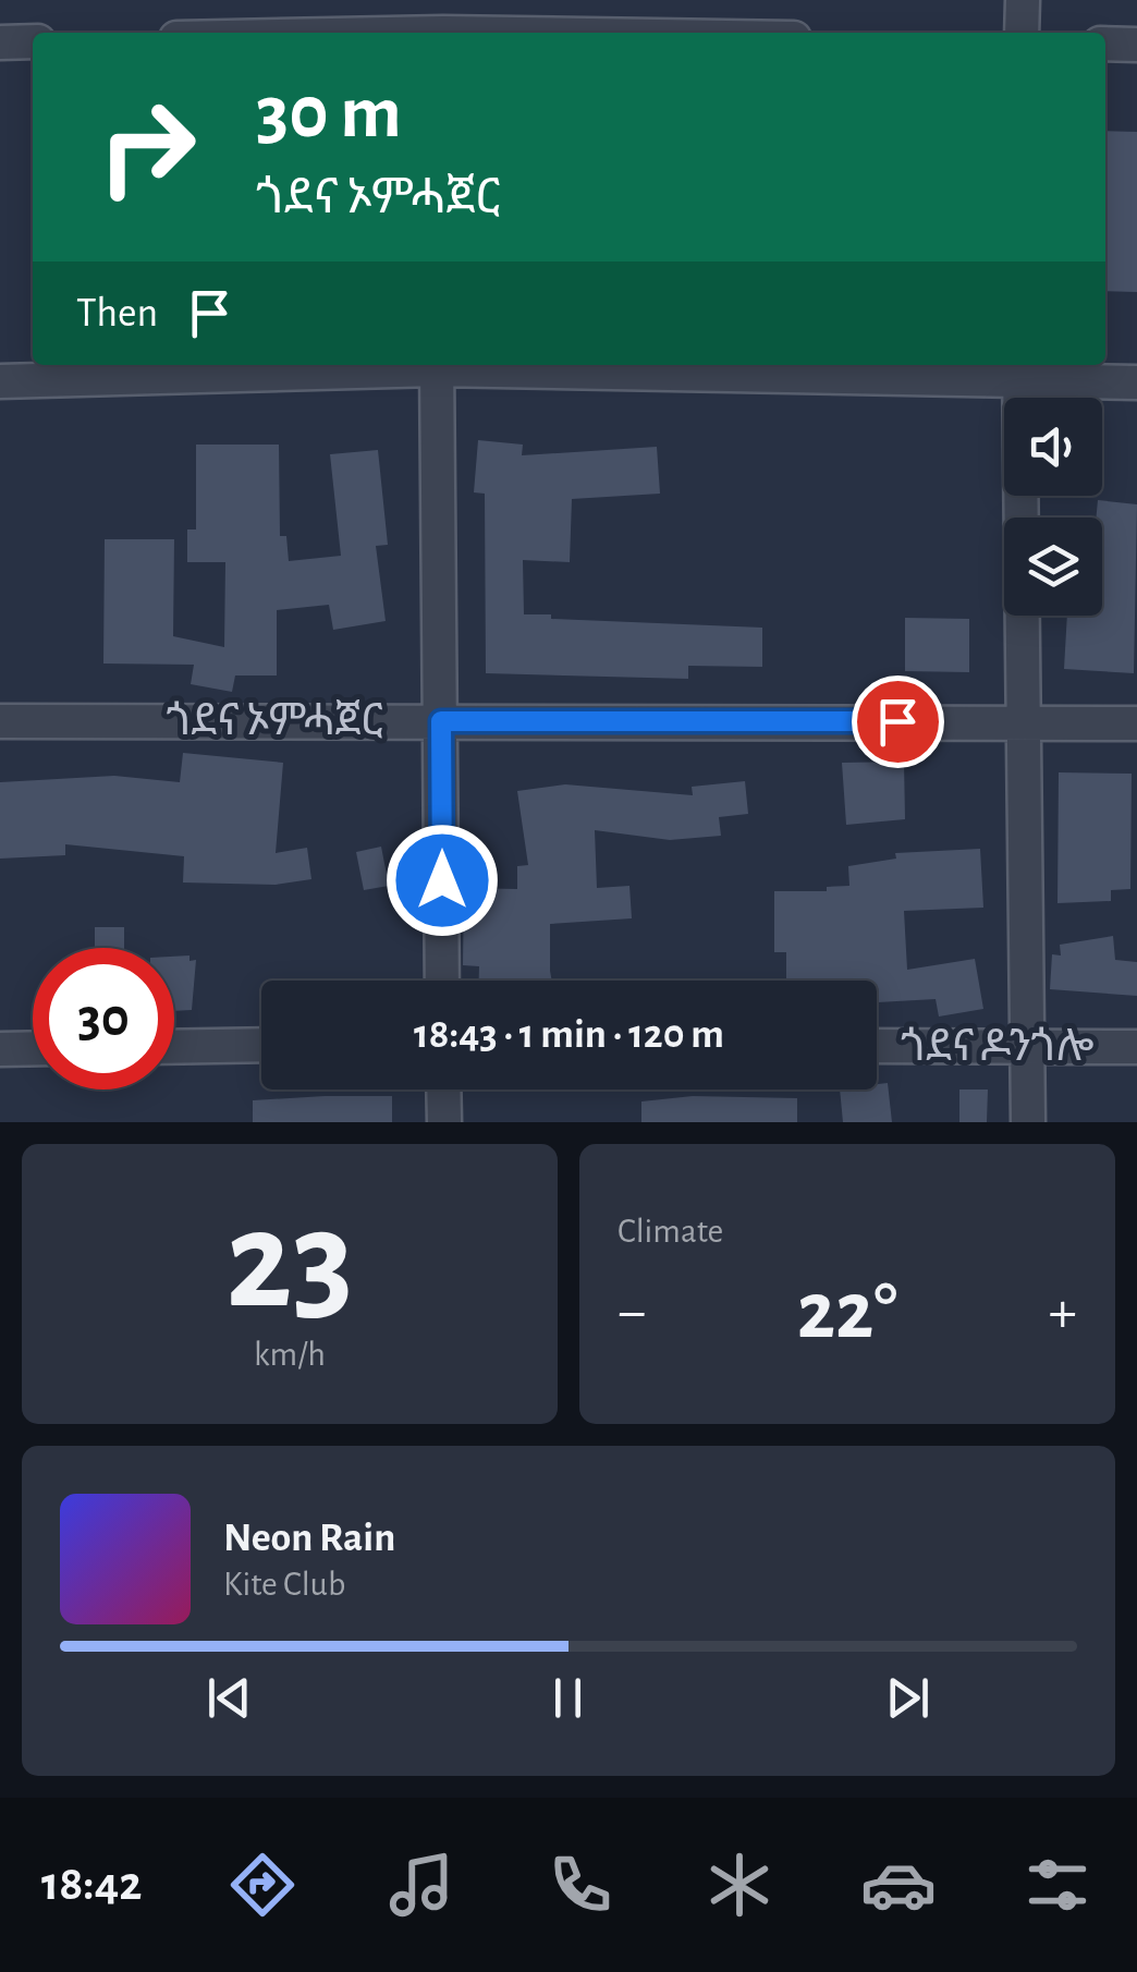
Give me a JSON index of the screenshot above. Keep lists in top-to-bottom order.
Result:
{
  "streets": {
    "street": ["ጎደና ኦምሓጀር", "ጎደና ዶንጎሎ"]
  },
  "page": {
    "turn": ["30 m", "ጎደና ኦምሓጀር"],
    "then": "Then",
    "limit": "30",
    "trip": "18:43 · 1 min · 120 m",
    "tile": [
      ["23", "km/h"],
      "Climate"
    ],
    "heat": ["−", "22°", "+"],
    "song": ["Neon Rain", "Kite Club"],
    "tabs": "18:42"
  }
}
